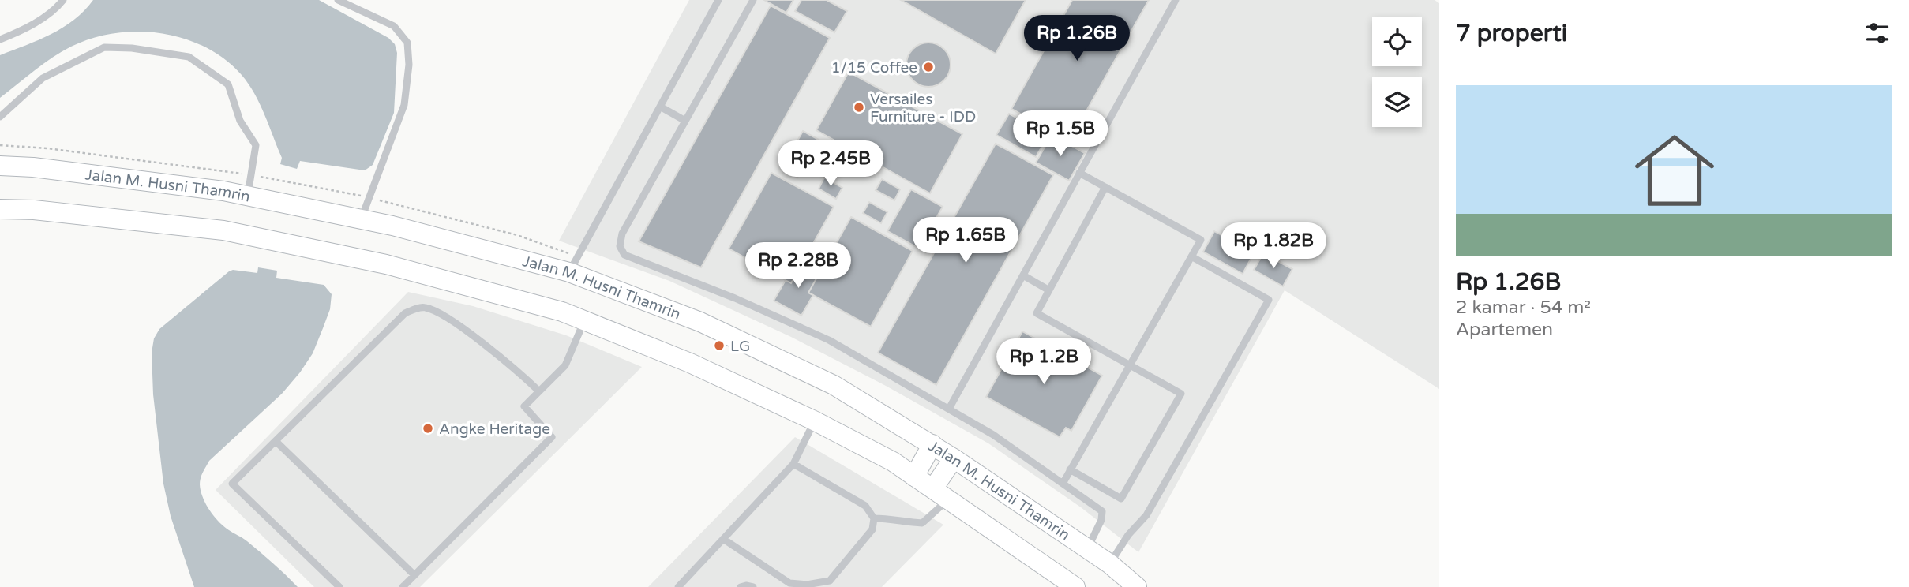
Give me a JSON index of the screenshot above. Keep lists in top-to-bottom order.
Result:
{
  "streets": {
    "main road": ["Jalan M. Husni Thamrin"]
  },
  "places": [
    "1/15 Coffee",
    "Versailes Furniture - IDD",
    "LG",
    "Angke Heritage"
  ],
  "page": {
    "heading": "7 properti",
    "price": [
      "Rp 1.26B",
      "Rp 1.5B",
      "Rp 2.45B",
      "Rp 1.65B",
      "Rp 1.82B",
      "Rp 2.28B",
      "Rp 1.2B"
    ],
    "list": [
      {
        "name": "Rp 1.26B",
        "note": "2 kamar · 54 m² · Apartemen"
      }
    ]
  }
}
